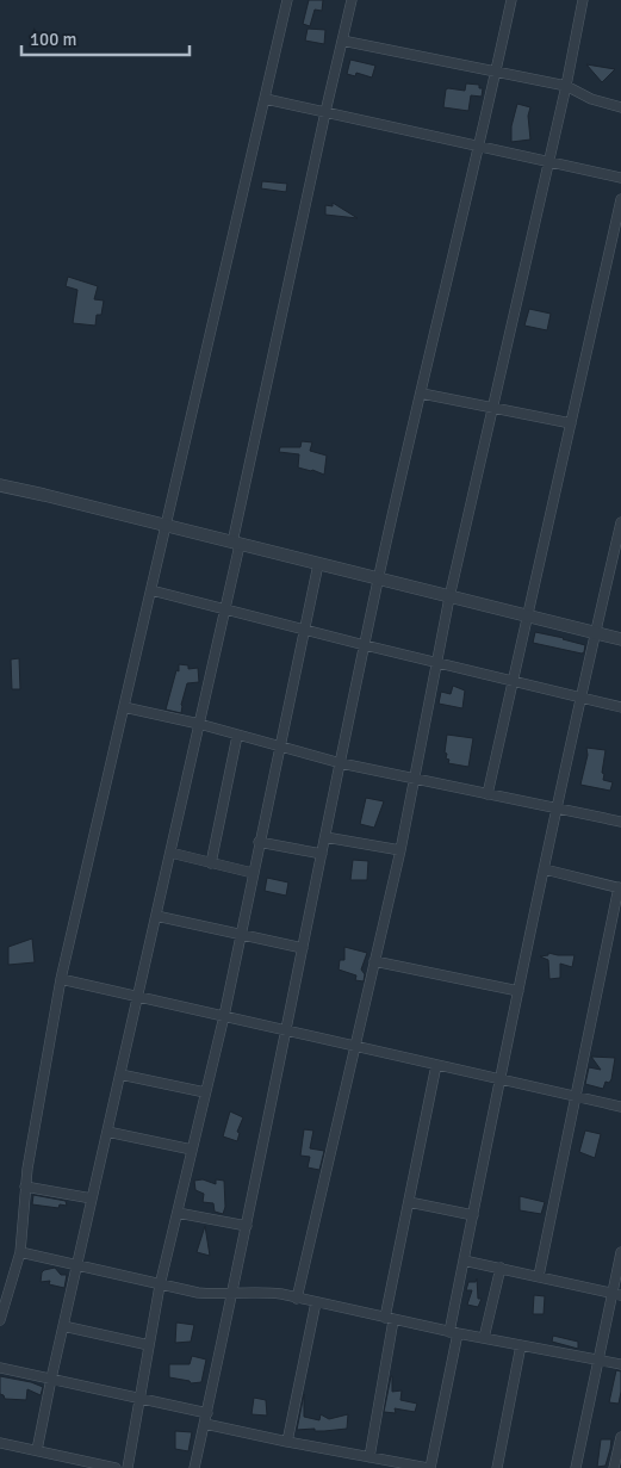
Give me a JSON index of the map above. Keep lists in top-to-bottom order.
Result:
{
  "scale_bar": "100 m"
}
